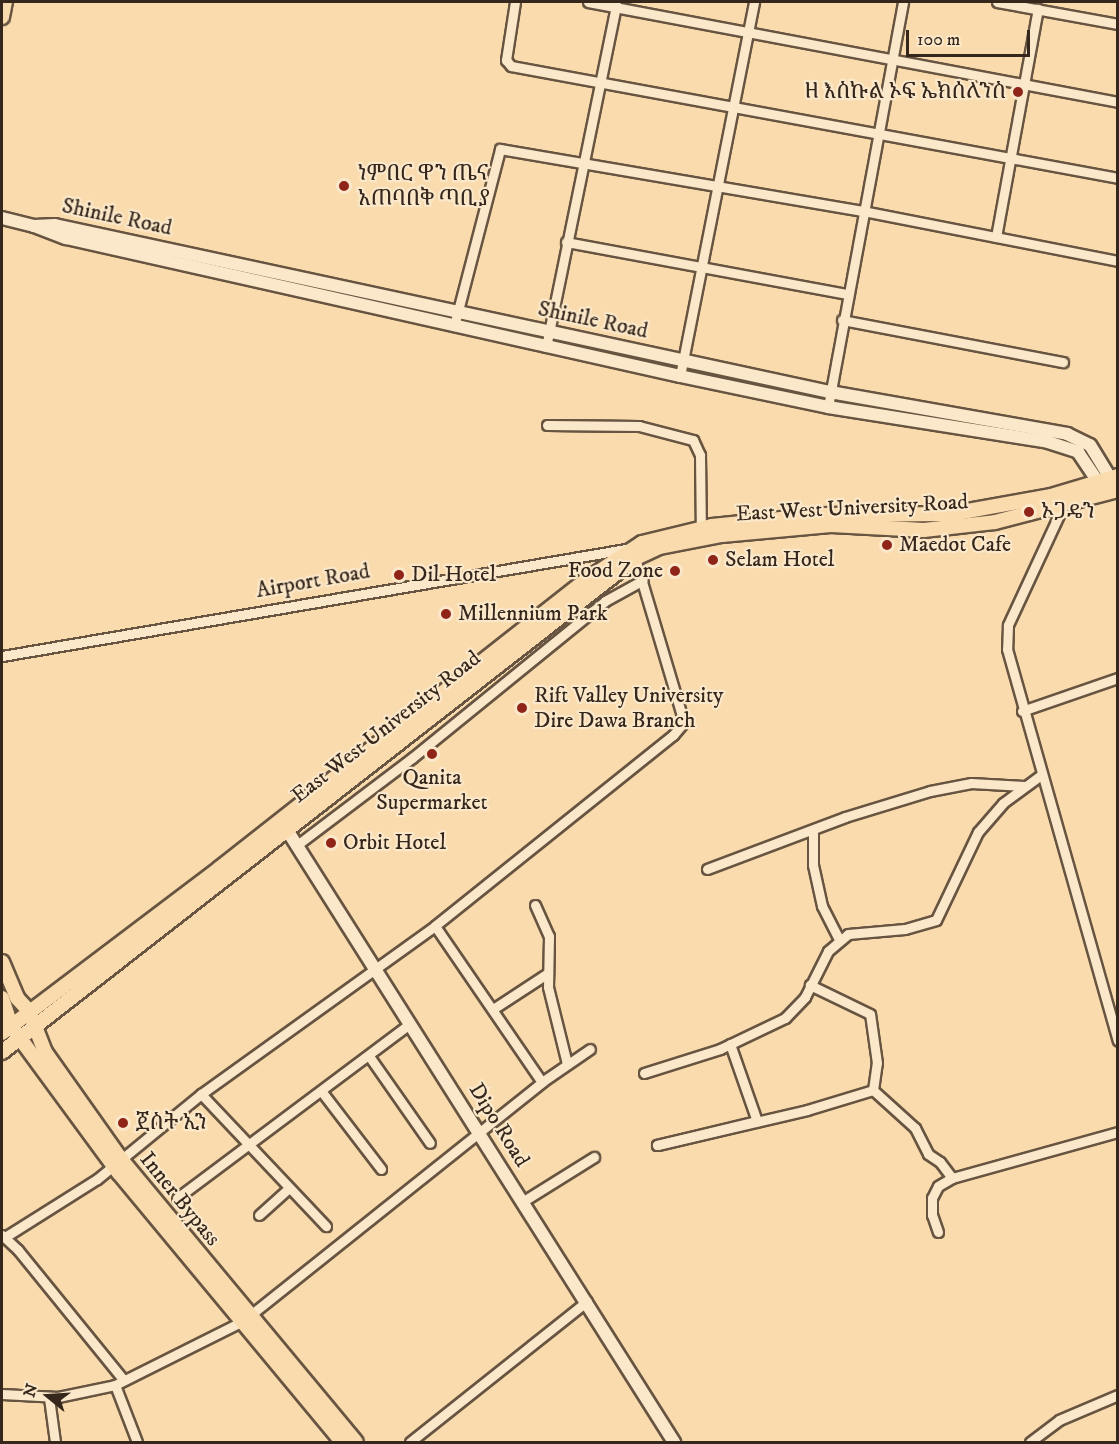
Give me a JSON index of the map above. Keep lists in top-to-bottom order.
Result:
{
  "streets": {
    "main road": ["East West University Road", "Inner Bypass"],
    "street": ["Shinile Road", "Airport Road", "Dipo Road"]
  },
  "crossings": [
    ["Shinile Road", "East West University Road"],
    ["East West University Road", "Airport Road"],
    ["East West University Road", "Dipo Road"],
    ["East West University Road", "Inner Bypass"]
  ],
  "places": [
    "ዘ እስኩል ኦፍ ኤክሰለንስ",
    "ነምበር ዋን ጤና አጠባበቅ ጣቢያ",
    "ኦጋዴን",
    "Maedot Cafe",
    "Selam Hotel",
    "Food Zone",
    "Dil Hotel",
    "Millennium Park",
    "Rift Valley University Dire Dawa Branch",
    "Qanita Supermarket",
    "Orbit Hotel",
    "ጀስት ኢን"
  ],
  "scale_bar": "100 m",
  "north": "left"
}
